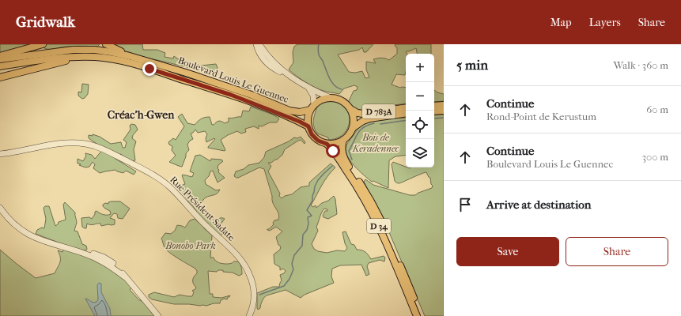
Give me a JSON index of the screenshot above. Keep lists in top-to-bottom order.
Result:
{
  "streets": {
    "main road": ["Boulevard Louis Le Guennec", "D 783A", "D 34"],
    "street": ["Rue Président Sadate"]
  },
  "crossings": [
    ["Boulevard Louis Le Guennec", "D 783A"],
    ["Boulevard Louis Le Guennec", "D 34"],
    ["D 783A", "D 34"]
  ],
  "districts": ["Créac'h-Gwen"],
  "parks": ["Bois de Keradennec", "Bonobo Park"],
  "page": {
    "header": "Gridwalk",
    "nav": ["Map", "Layers", "Share"],
    "heading": ["5 min", "Walk · 360 m"],
    "map_buttons": ["+", "−"],
    "list": [
      ["Continue", "Rond-Point de Kerustum", "60 m"],
      ["Continue", "Boulevard Louis Le Guennec", "300 m"],
      "Arrive at destination"
    ],
    "buttons": ["Save", "Share"]
  }
}
